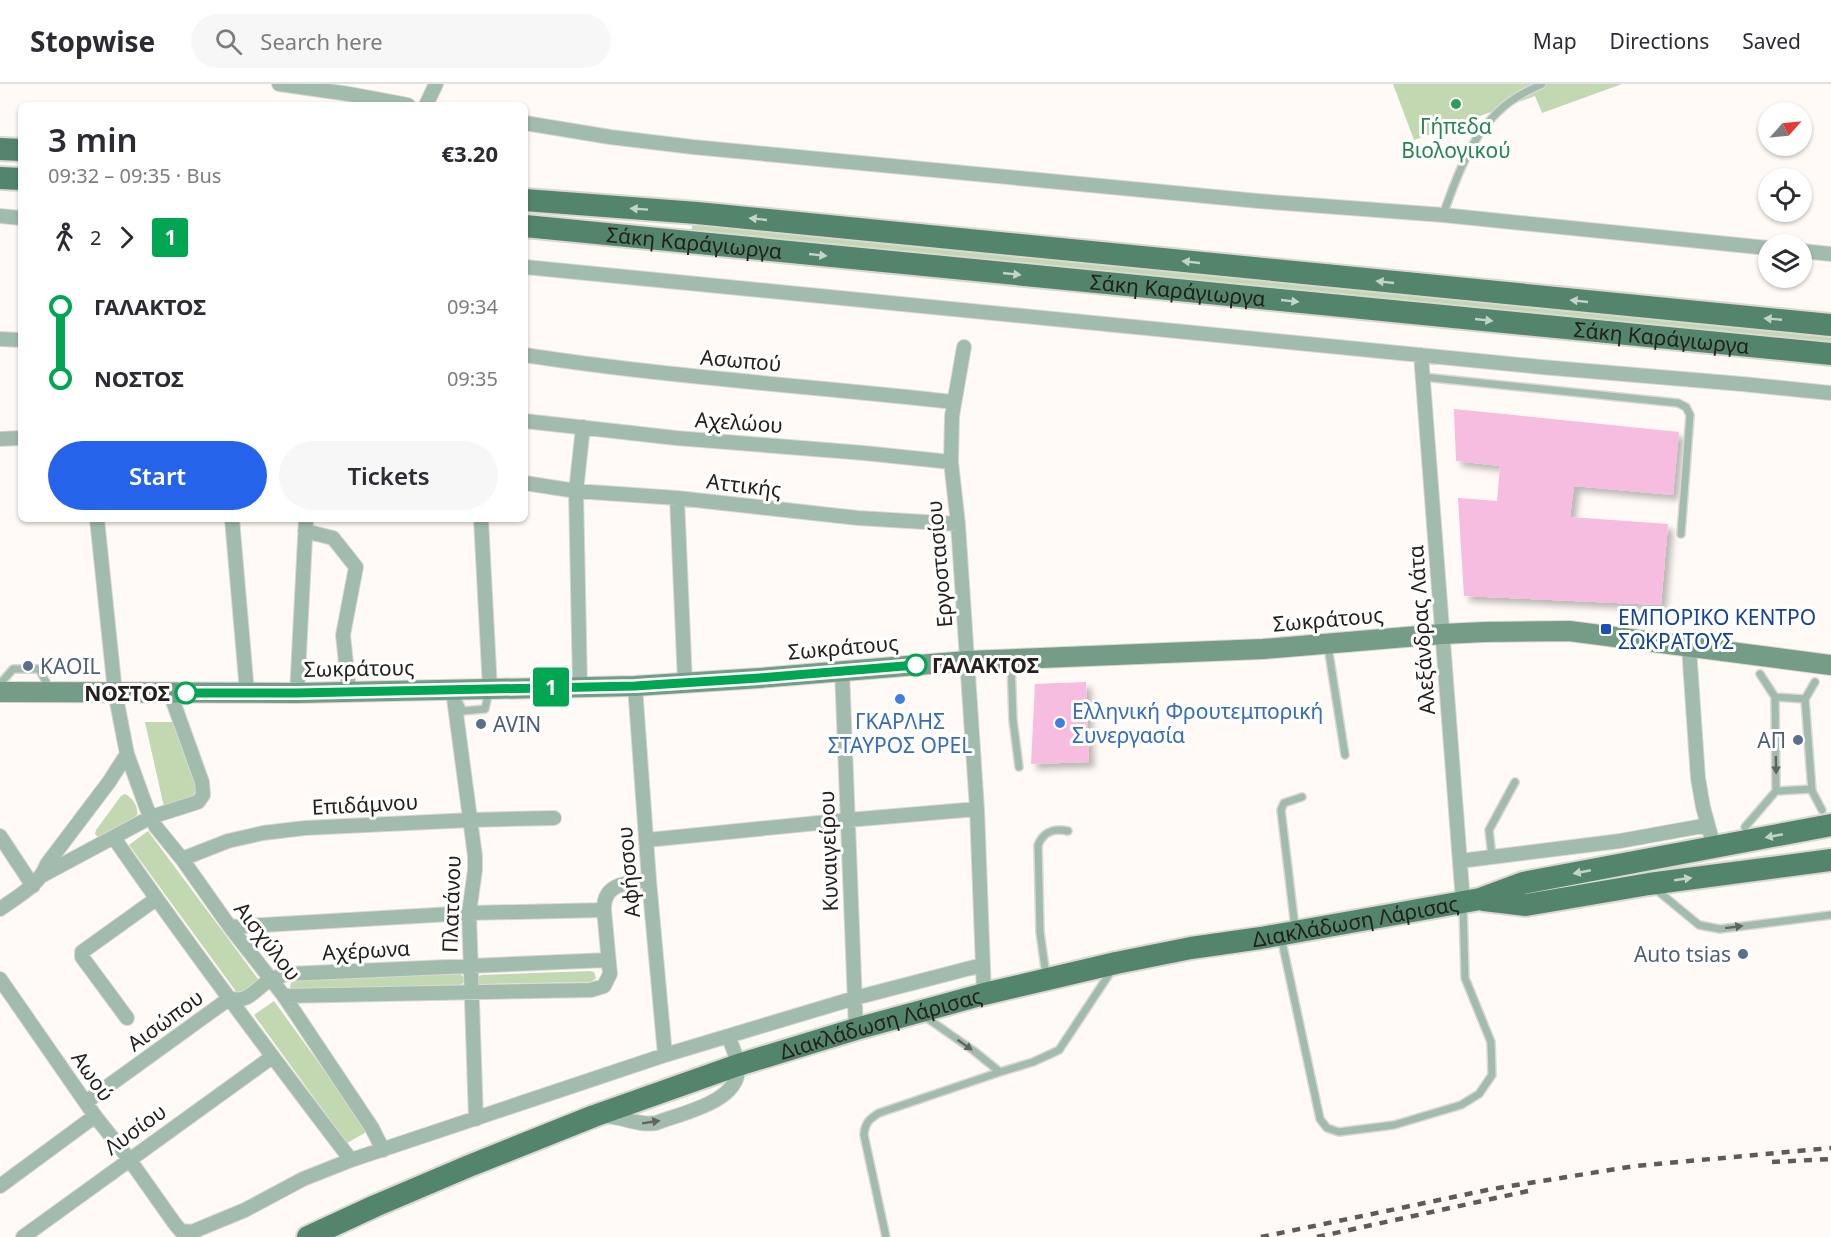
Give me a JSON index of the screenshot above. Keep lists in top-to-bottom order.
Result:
{
  "streets": {
    "main road": ["Σάκη Καράγιωργα", "Σωκράτους", "Διακλάδωση Λάρισας"],
    "street": [
      "Ασωπού",
      "Αχελώου",
      "Αττικής",
      "Εργοστασίου",
      "Αλεξάνδρας Λάτα",
      "Επιδάμνου",
      "Κυναιγείρου",
      "Αφήσσου",
      "Πλατάνου",
      "Αισχύλου",
      "Αχέρωνα",
      "Αισώπου",
      "Αωού",
      "Λυσίου"
    ]
  },
  "crossings": [
    ["Ασωπού", "Εργοστασίου"],
    ["Αχελώου", "Εργοστασίου"],
    ["Αττικής", "Εργοστασίου"],
    ["Εργοστασίου", "Σωκράτους"],
    ["Εργοστασίου", "Διακλάδωση Λάρισας"],
    ["Σωκράτους", "Αλεξάνδρας Λάτα"],
    ["Σωκράτους", "Κυναιγείρου"],
    ["Σωκράτους", "Αφήσσου"],
    ["Σωκράτους", "Πλατάνου"],
    ["Σωκράτους", "Αισχύλου"],
    ["Αλεξάνδρας Λάτα", "Διακλάδωση Λάρισας"],
    ["Επιδάμνου", "Πλατάνου"],
    ["Επιδάμνου", "Αισχύλου"],
    ["Κυναιγείρου", "Διακλάδωση Λάρισας"],
    ["Πλατάνου", "Αχέρωνα"],
    ["Αισχύλου", "Αχέρωνα"],
    ["Αισχύλου", "Αισώπου"],
    ["Αχέρωνα", "Αισώπου"],
    ["Αισώπου", "Αωού"],
    ["Αωού", "Λυσίου"]
  ],
  "places": {
    "other": [
      "Γήπεδα Βιολογικού",
      "ΓΑΛΑΚΤΟΣ",
      "KAOIL",
      "ΝΟΣΤΟΣ",
      "ΓΚΑΡΛΗΣ ΣΤΑΥΡΟΣ OPEL",
      "Ελληνική Φρουτεμπορική Συνεργασία",
      "AVIN",
      "ΑΠ",
      "Auto tsias"
    ],
    "transit": ["ΕΜΠΟΡΙΚΟ ΚΕΝΤΡΟ ΣΩΚΡΑΤΟΥΣ"]
  },
  "lines": ["bus line 1"],
  "north": "top right",
  "page": {
    "header": "Stopwise",
    "search": "Search here",
    "nav": ["Map", "Directions", "Saved"],
    "on_map": "1",
    "heading": ["3 min", "09:32 – 09:35 · Bus", "€3.20"],
    "legs": ["2", "1"],
    "list": [
      {
        "name": "ΓΑΛΑΚΤΟΣ",
        "value": "09:34"
      },
      {
        "name": "ΝΟΣΤΟΣ",
        "value": "09:35"
      }
    ],
    "buttons": ["Start", "Tickets"]
  }
}
